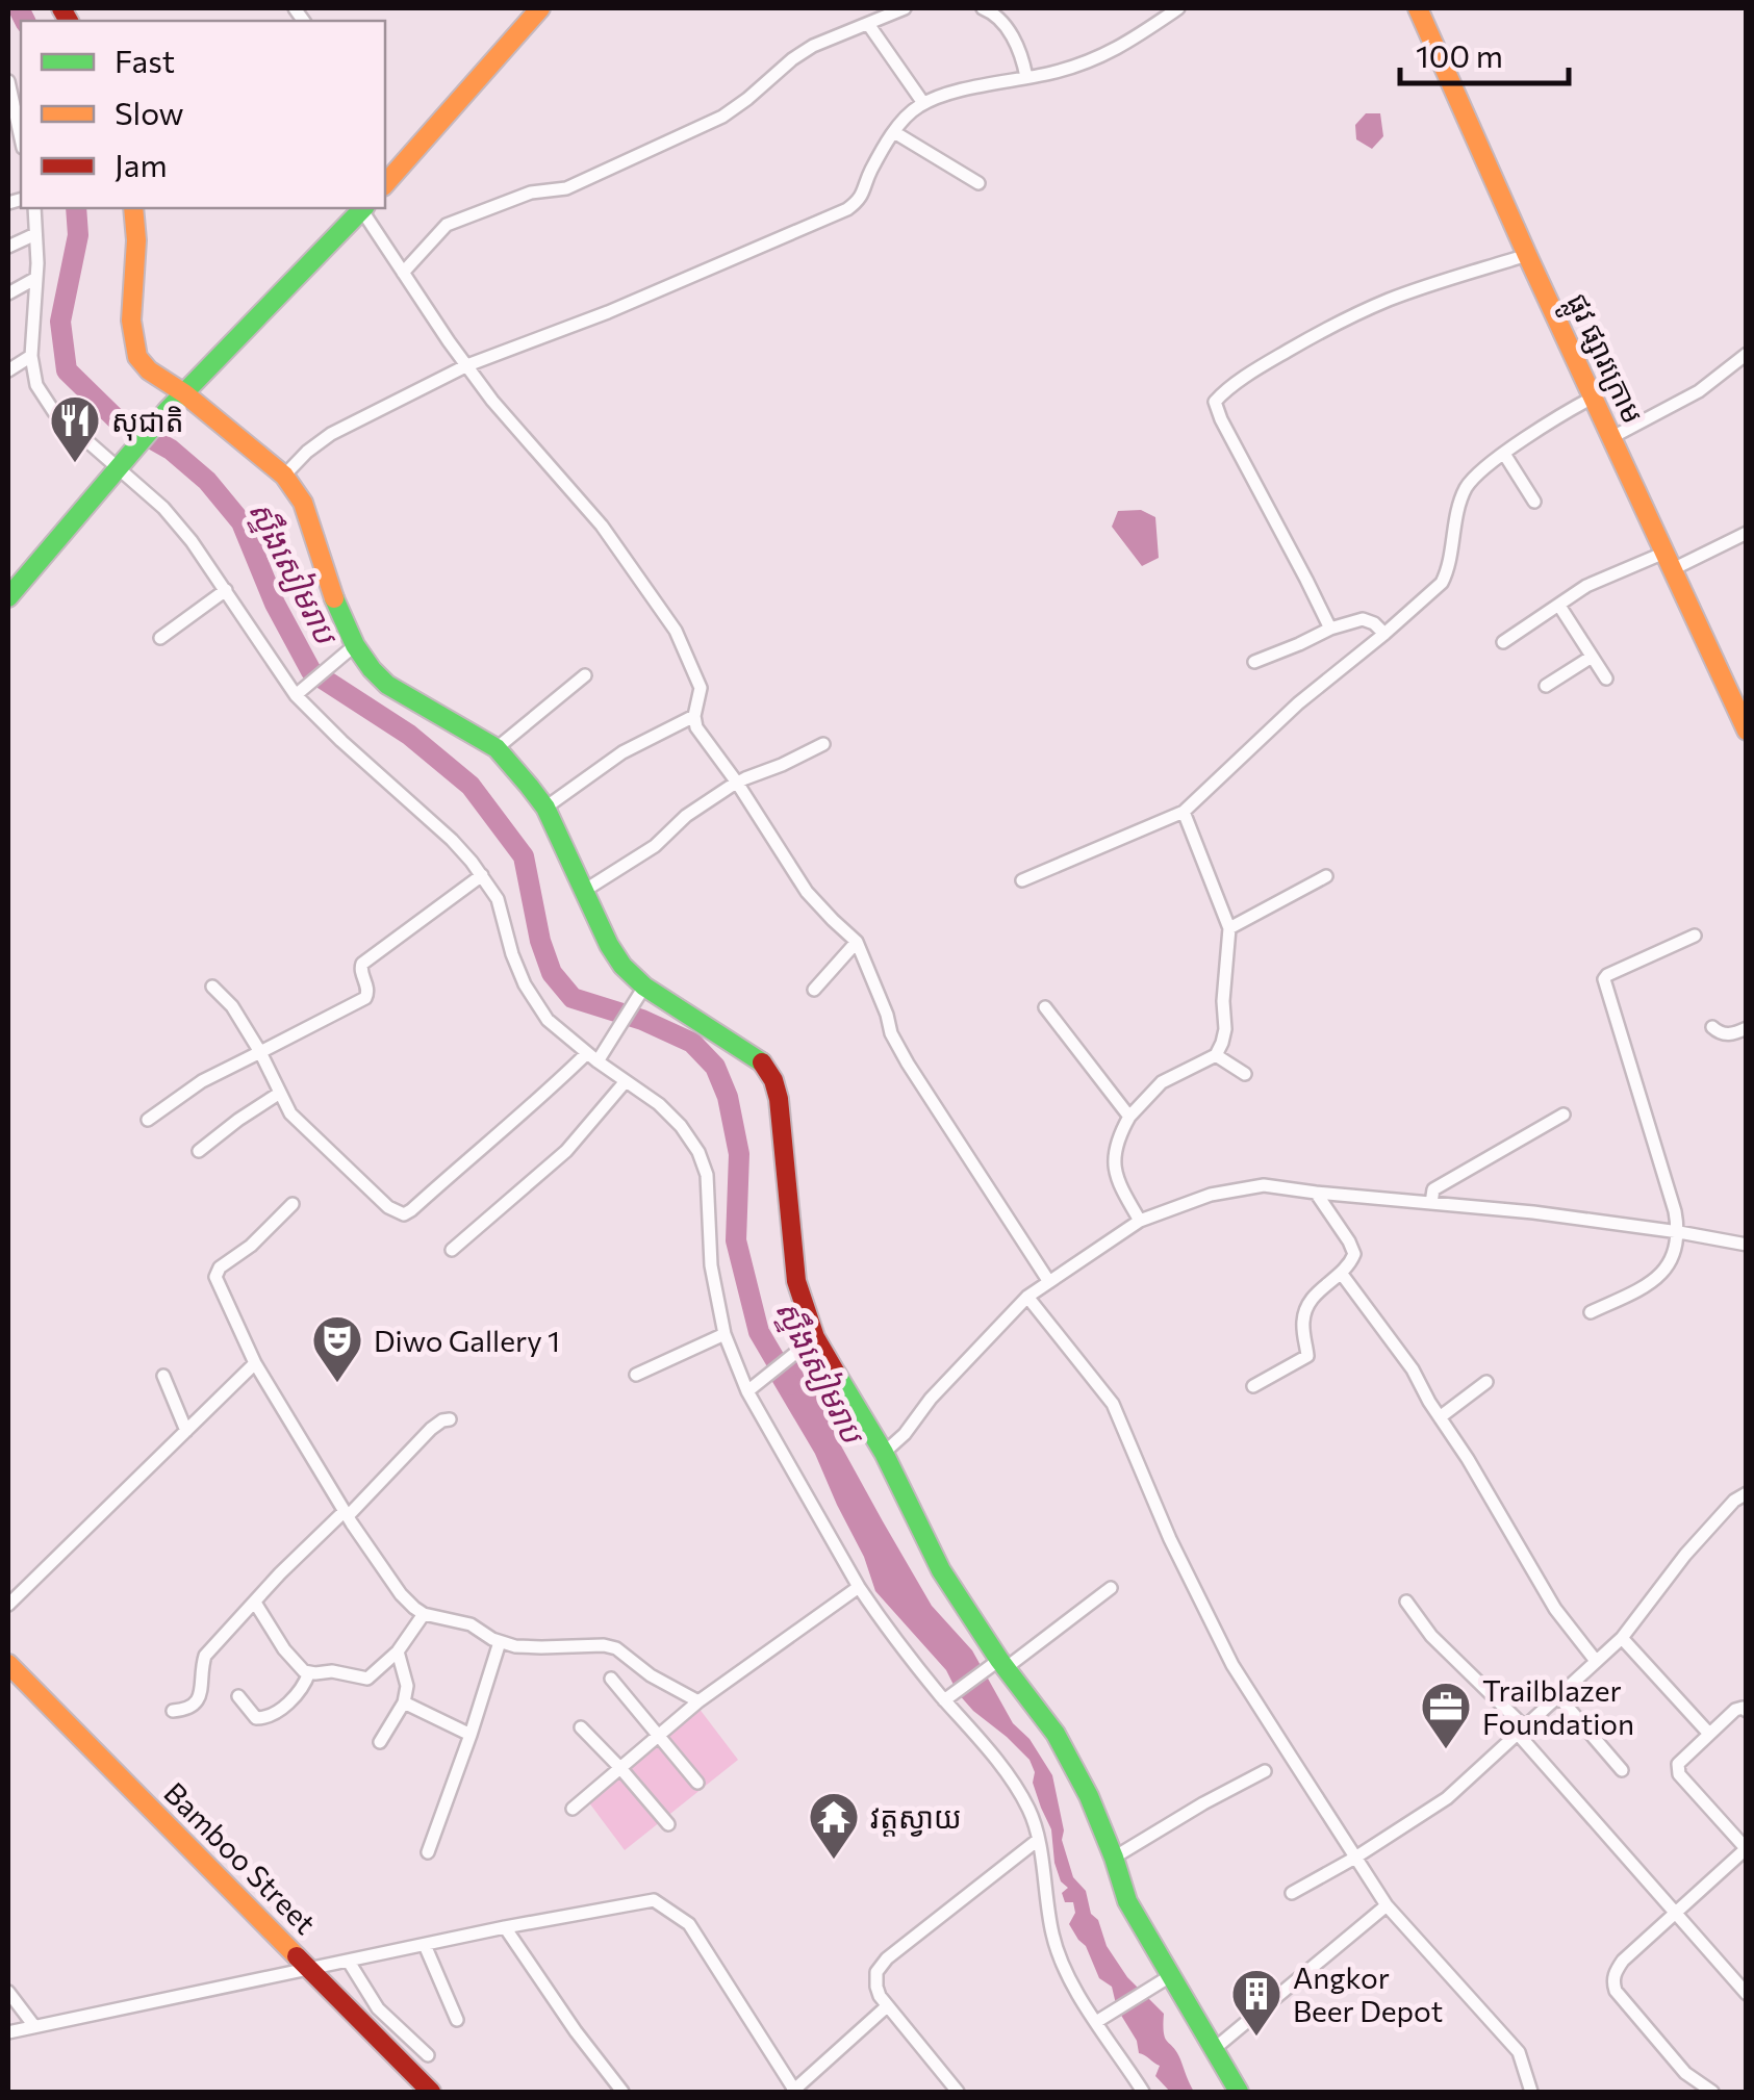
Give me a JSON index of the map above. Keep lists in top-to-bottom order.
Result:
{
  "streets": {
    "main road": ["ផ្លូវ ផ្សារក្រោម", "Bamboo Street"]
  },
  "water": ["ស្ទឹងសៀមរាប"],
  "places": {
    "restaurant": ["សុជាតិ"],
    "theatre": ["Diwo Gallery 1"],
    "office": ["Trailblazer Foundation"],
    "temple": ["វត្តស្វាយ"],
    "building": ["Angkor Beer Depot"]
  },
  "legend": ["Fast", "Slow", "Jam"],
  "scale_bar": "100 m"
}
